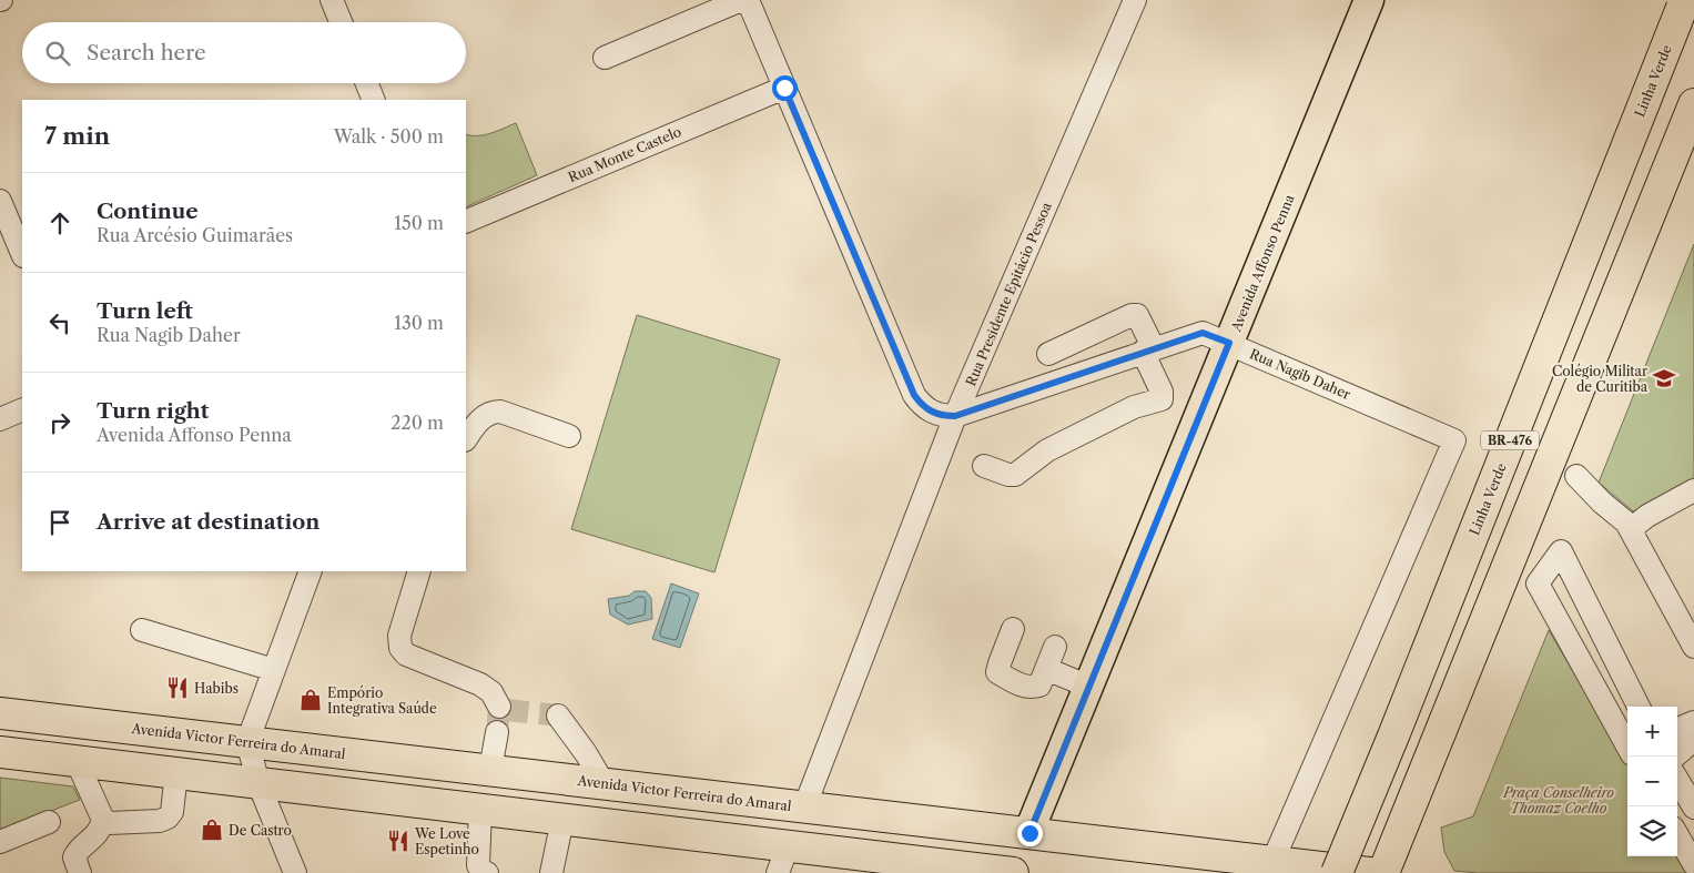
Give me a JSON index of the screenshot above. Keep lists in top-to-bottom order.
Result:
{
  "streets": {
    "highway": ["Linha Verde", "BR-476", "Avenida Victor Ferreira do Amaral"],
    "main road": ["Avenida Affonso Penna"],
    "street": ["Rua Monte Castelo", "Rua Presidente Epitácio Pessoa", "Rua Nagib Daher"]
  },
  "crossings": [
    ["Avenida Affonso Penna", "Rua Nagib Daher"],
    ["Avenida Affonso Penna", "Avenida Victor Ferreira do Amaral"],
    ["Rua Presidente Epitácio Pessoa", "Rua Nagib Daher"],
    ["Rua Presidente Epitácio Pessoa", "Avenida Victor Ferreira do Amaral"],
    ["Rua Nagib Daher", "Avenida Victor Ferreira do Amaral"]
  ],
  "parks": ["Praça Conselheiro Thomaz Coelho"],
  "places": {
    "school or university": ["Colégio Militar de Curitiba"],
    "restaurant": ["Habibs", "We Love Espetinho"],
    "shop": ["Empório Integrativa Saúde", "De Castro"]
  },
  "page": {
    "search": "Search here",
    "heading": ["7 min", "Walk · 500 m"],
    "list": [
      ["Continue", "Rua Arcésio Guimarães", "150 m"],
      ["Turn left", "Rua Nagib Daher", "130 m"],
      ["Turn right", "Avenida Affonso Penna", "220 m"],
      "Arrive at destination"
    ],
    "map_buttons": ["+", "−"]
  }
}
